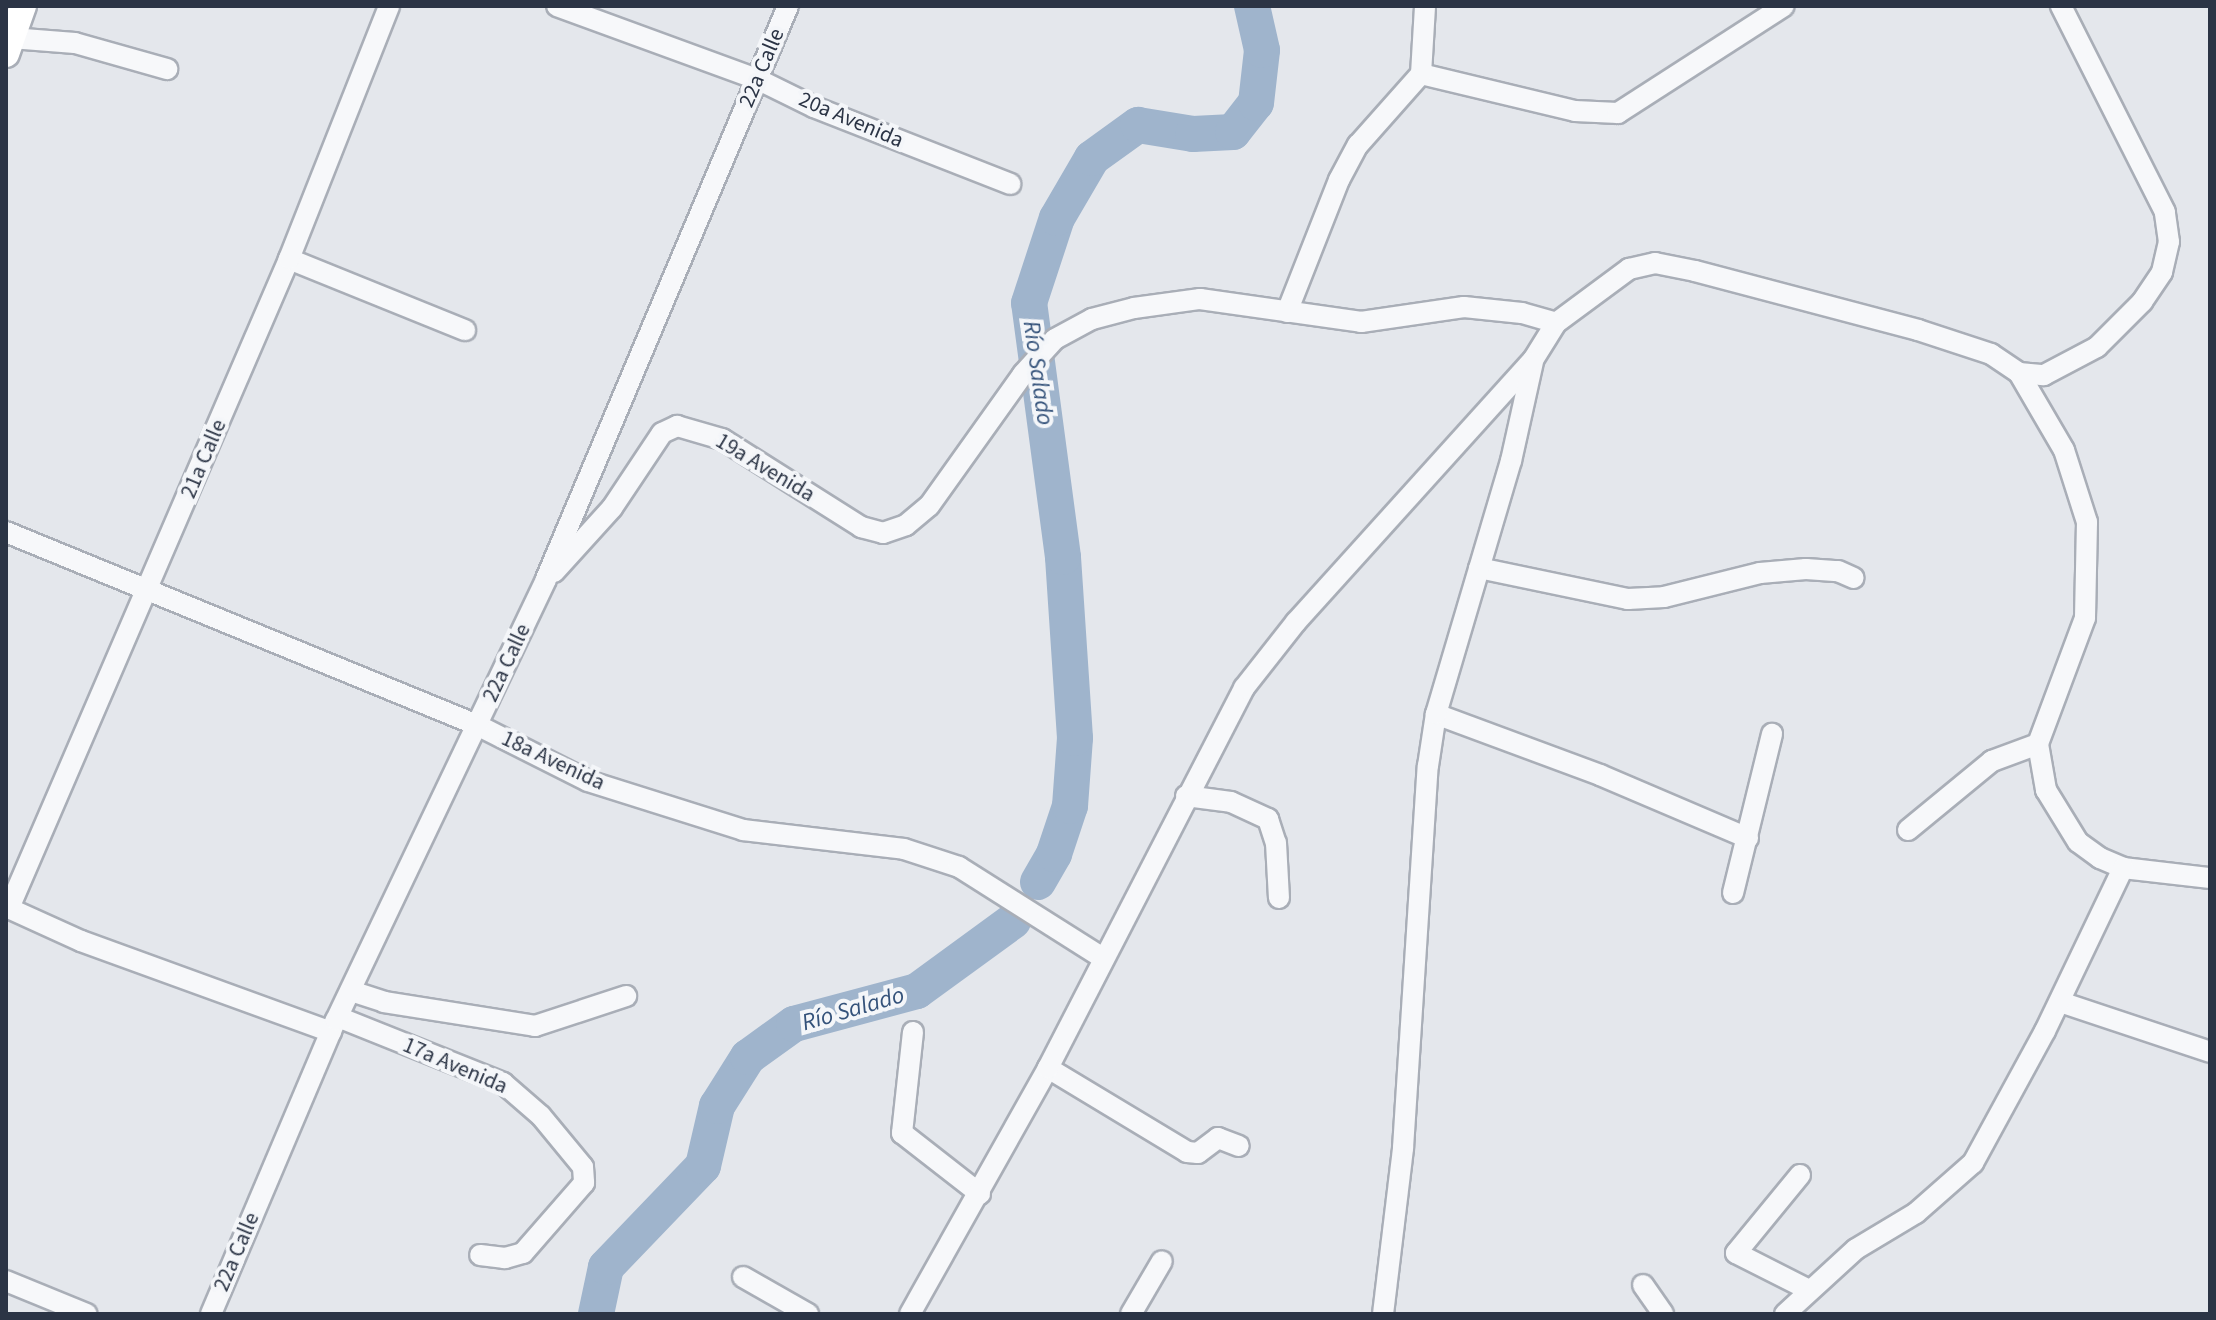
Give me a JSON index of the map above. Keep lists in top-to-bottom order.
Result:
{
  "streets": {
    "street": [
      "22a Calle",
      "20a Avenida",
      "21a Calle",
      "19a Avenida",
      "18a Avenida",
      "17a Avenida"
    ]
  },
  "crossings": [
    ["22a Calle", "20a Avenida"],
    ["22a Calle", "19a Avenida"],
    ["22a Calle", "18a Avenida"],
    ["22a Calle", "17a Avenida"],
    ["21a Calle", "18a Avenida"],
    ["21a Calle", "17a Avenida"]
  ],
  "water": ["Río Salado"]
}
